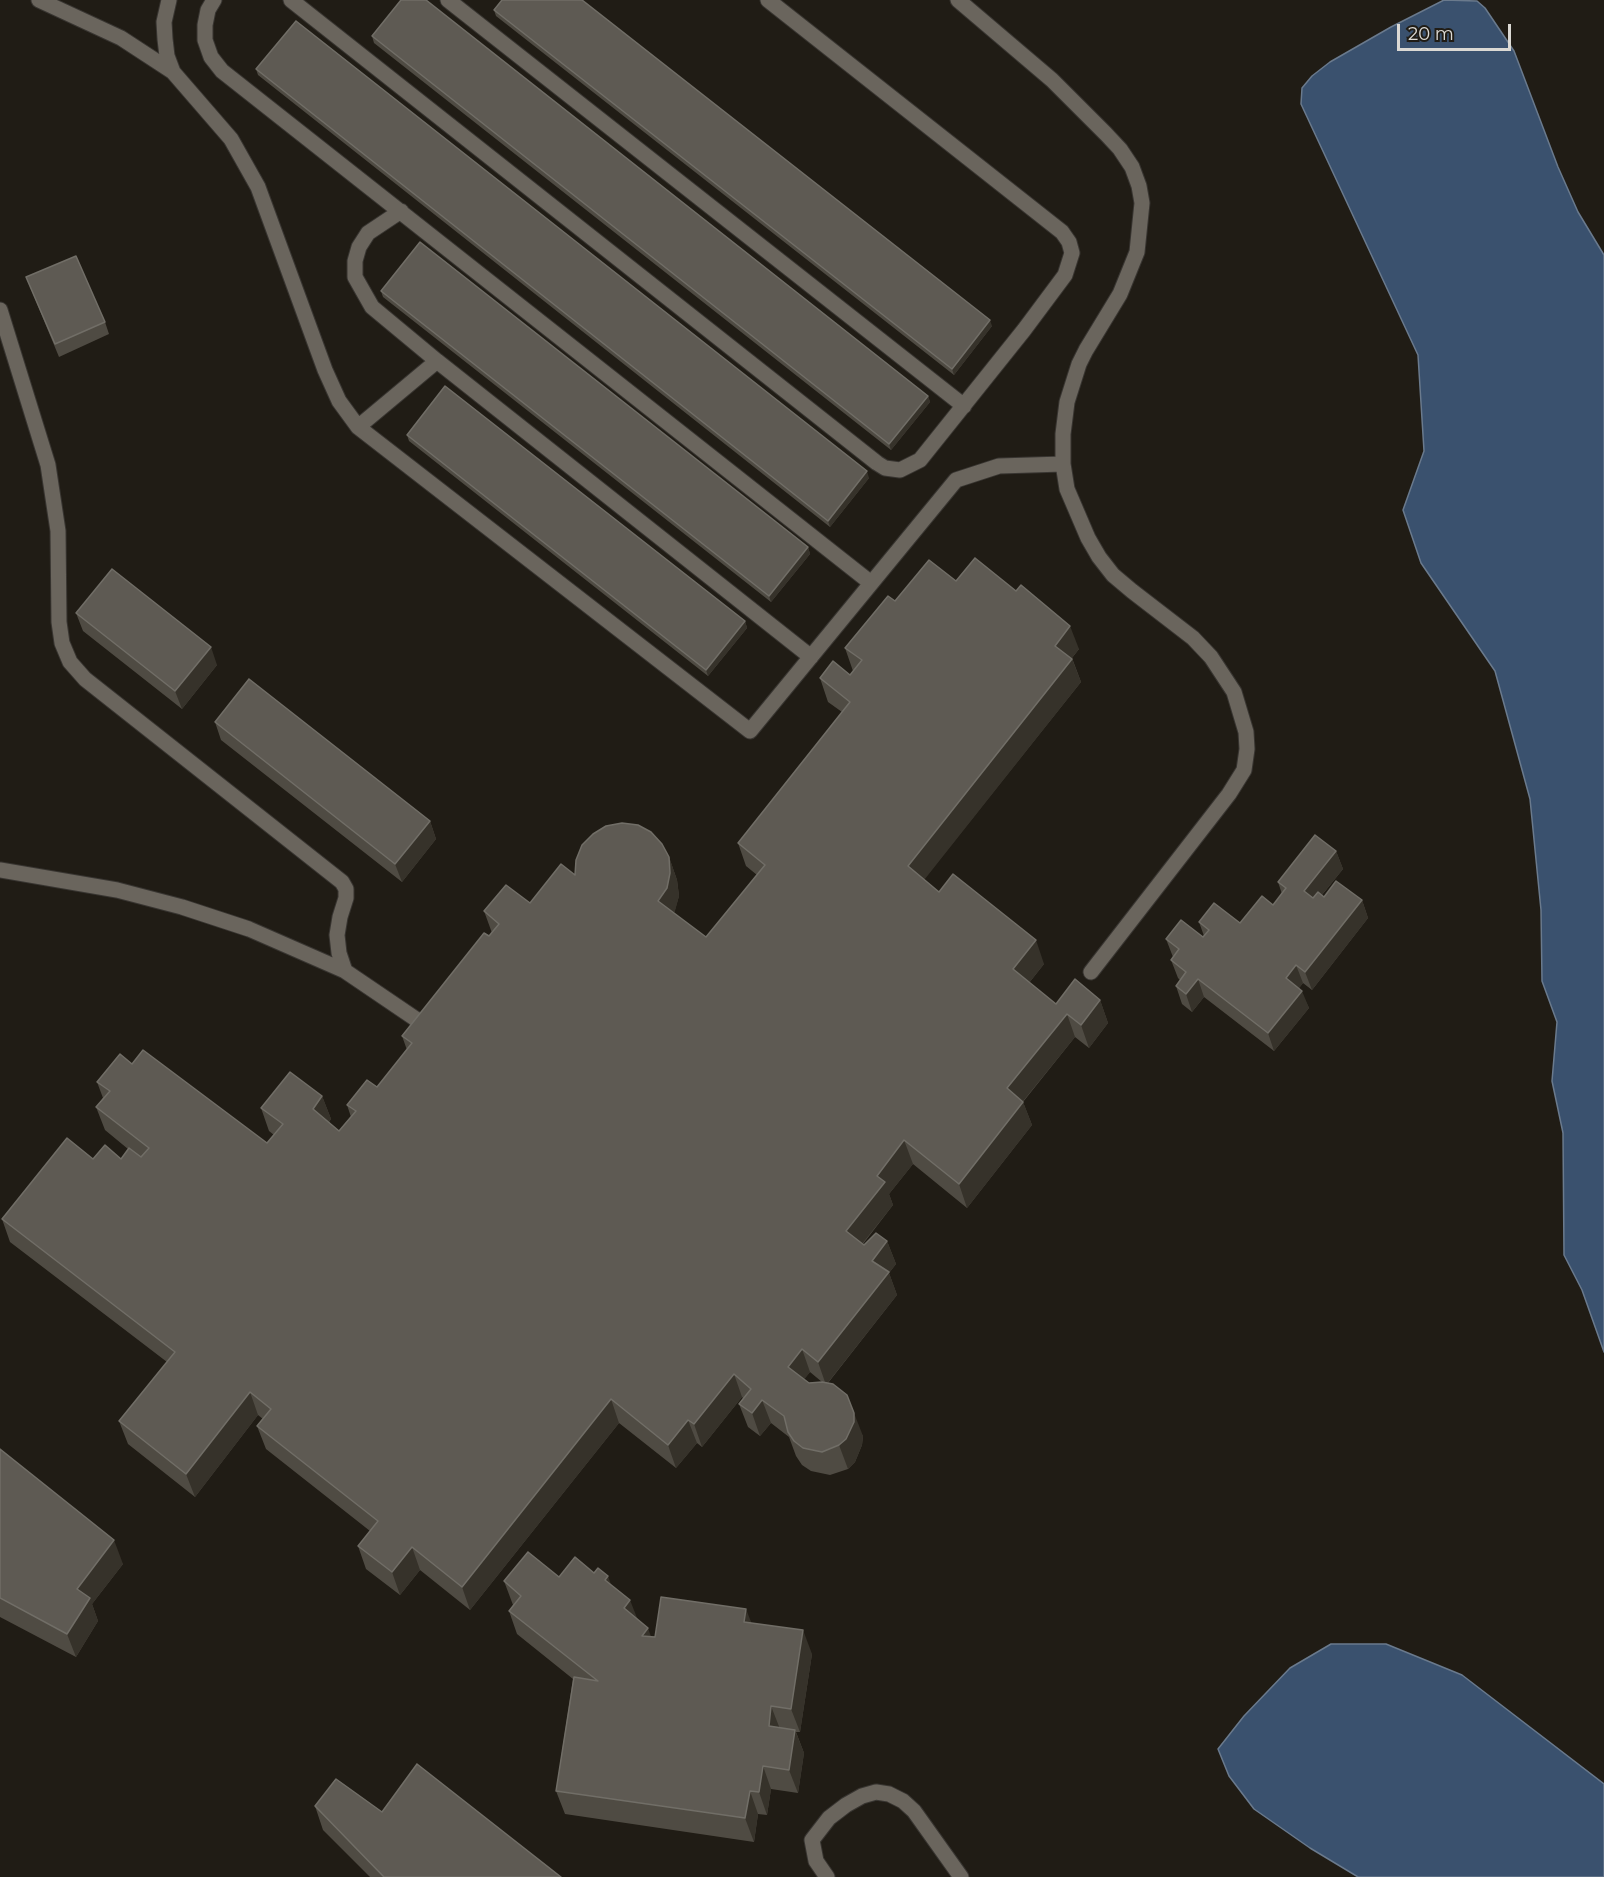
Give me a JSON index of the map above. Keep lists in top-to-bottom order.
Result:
{
  "scale_bar": "20 m"
}
